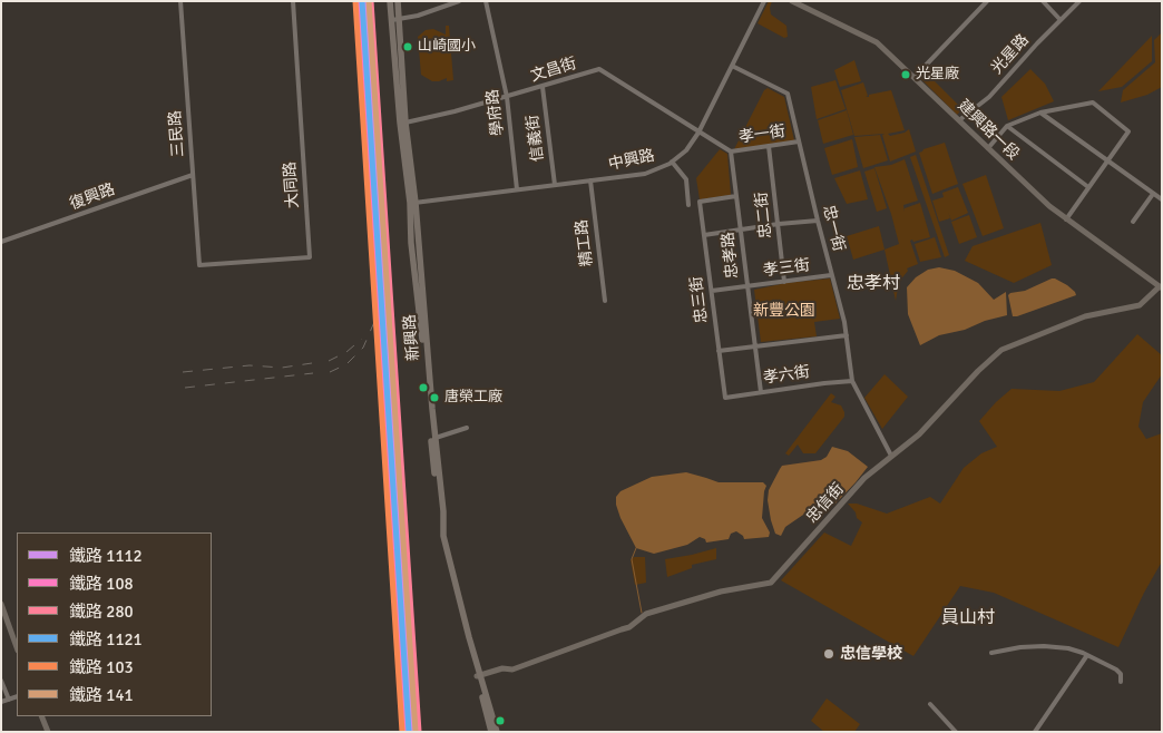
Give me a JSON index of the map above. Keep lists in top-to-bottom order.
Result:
{
  "streets": {
    "main road": ["新興路"],
    "street": [
      "光星路",
      "文昌街",
      "學府路",
      "建興路一段",
      "三民路",
      "孝一街",
      "信義街",
      "中興路",
      "大同路",
      "復興路",
      "忠二街",
      "忠一街",
      "精工路",
      "忠孝路",
      "孝三街",
      "忠三街",
      "孝六街",
      "忠信街"
    ]
  },
  "crossings": [
    ["光星路", "建興路一段"],
    ["文昌街", "學府路"],
    ["文昌街", "信義街"],
    ["文昌街", "中興路"],
    ["文昌街", "新興路"],
    ["學府路", "中興路"],
    ["建興路一段", "忠信街"],
    ["三民路", "大同路"],
    ["三民路", "復興路"],
    ["孝一街", "忠二街"],
    ["孝一街", "忠一街"],
    ["孝一街", "忠孝路"],
    ["信義街", "中興路"],
    ["中興路", "忠一街"],
    ["中興路", "精工路"],
    ["中興路", "新興路"],
    ["忠二街", "孝三街"],
    ["忠一街", "孝三街"],
    ["忠一街", "孝六街"],
    ["忠一街", "忠信街"],
    ["忠孝路", "孝三街"],
    ["忠孝路", "忠三街"],
    ["忠孝路", "孝六街"],
    ["孝三街", "忠三街"],
    ["忠三街", "孝六街"],
    ["新興路", "忠信街"]
  ],
  "districts": ["忠孝村", "員山村"],
  "parks": ["新豐公園"],
  "places": [
    "山崎國小",
    "光星廠",
    "唐榮工廠",
    "忠信學校"
  ],
  "lines": [
    "rail line 1112",
    "rail line 108",
    "rail line 280",
    "rail line 1121",
    "rail line 103",
    "rail line 141"
  ],
  "legend": [
    "鐵路 1112",
    "鐵路 108",
    "鐵路 280",
    "鐵路 1121",
    "鐵路 103",
    "鐵路 141"
  ]
}
